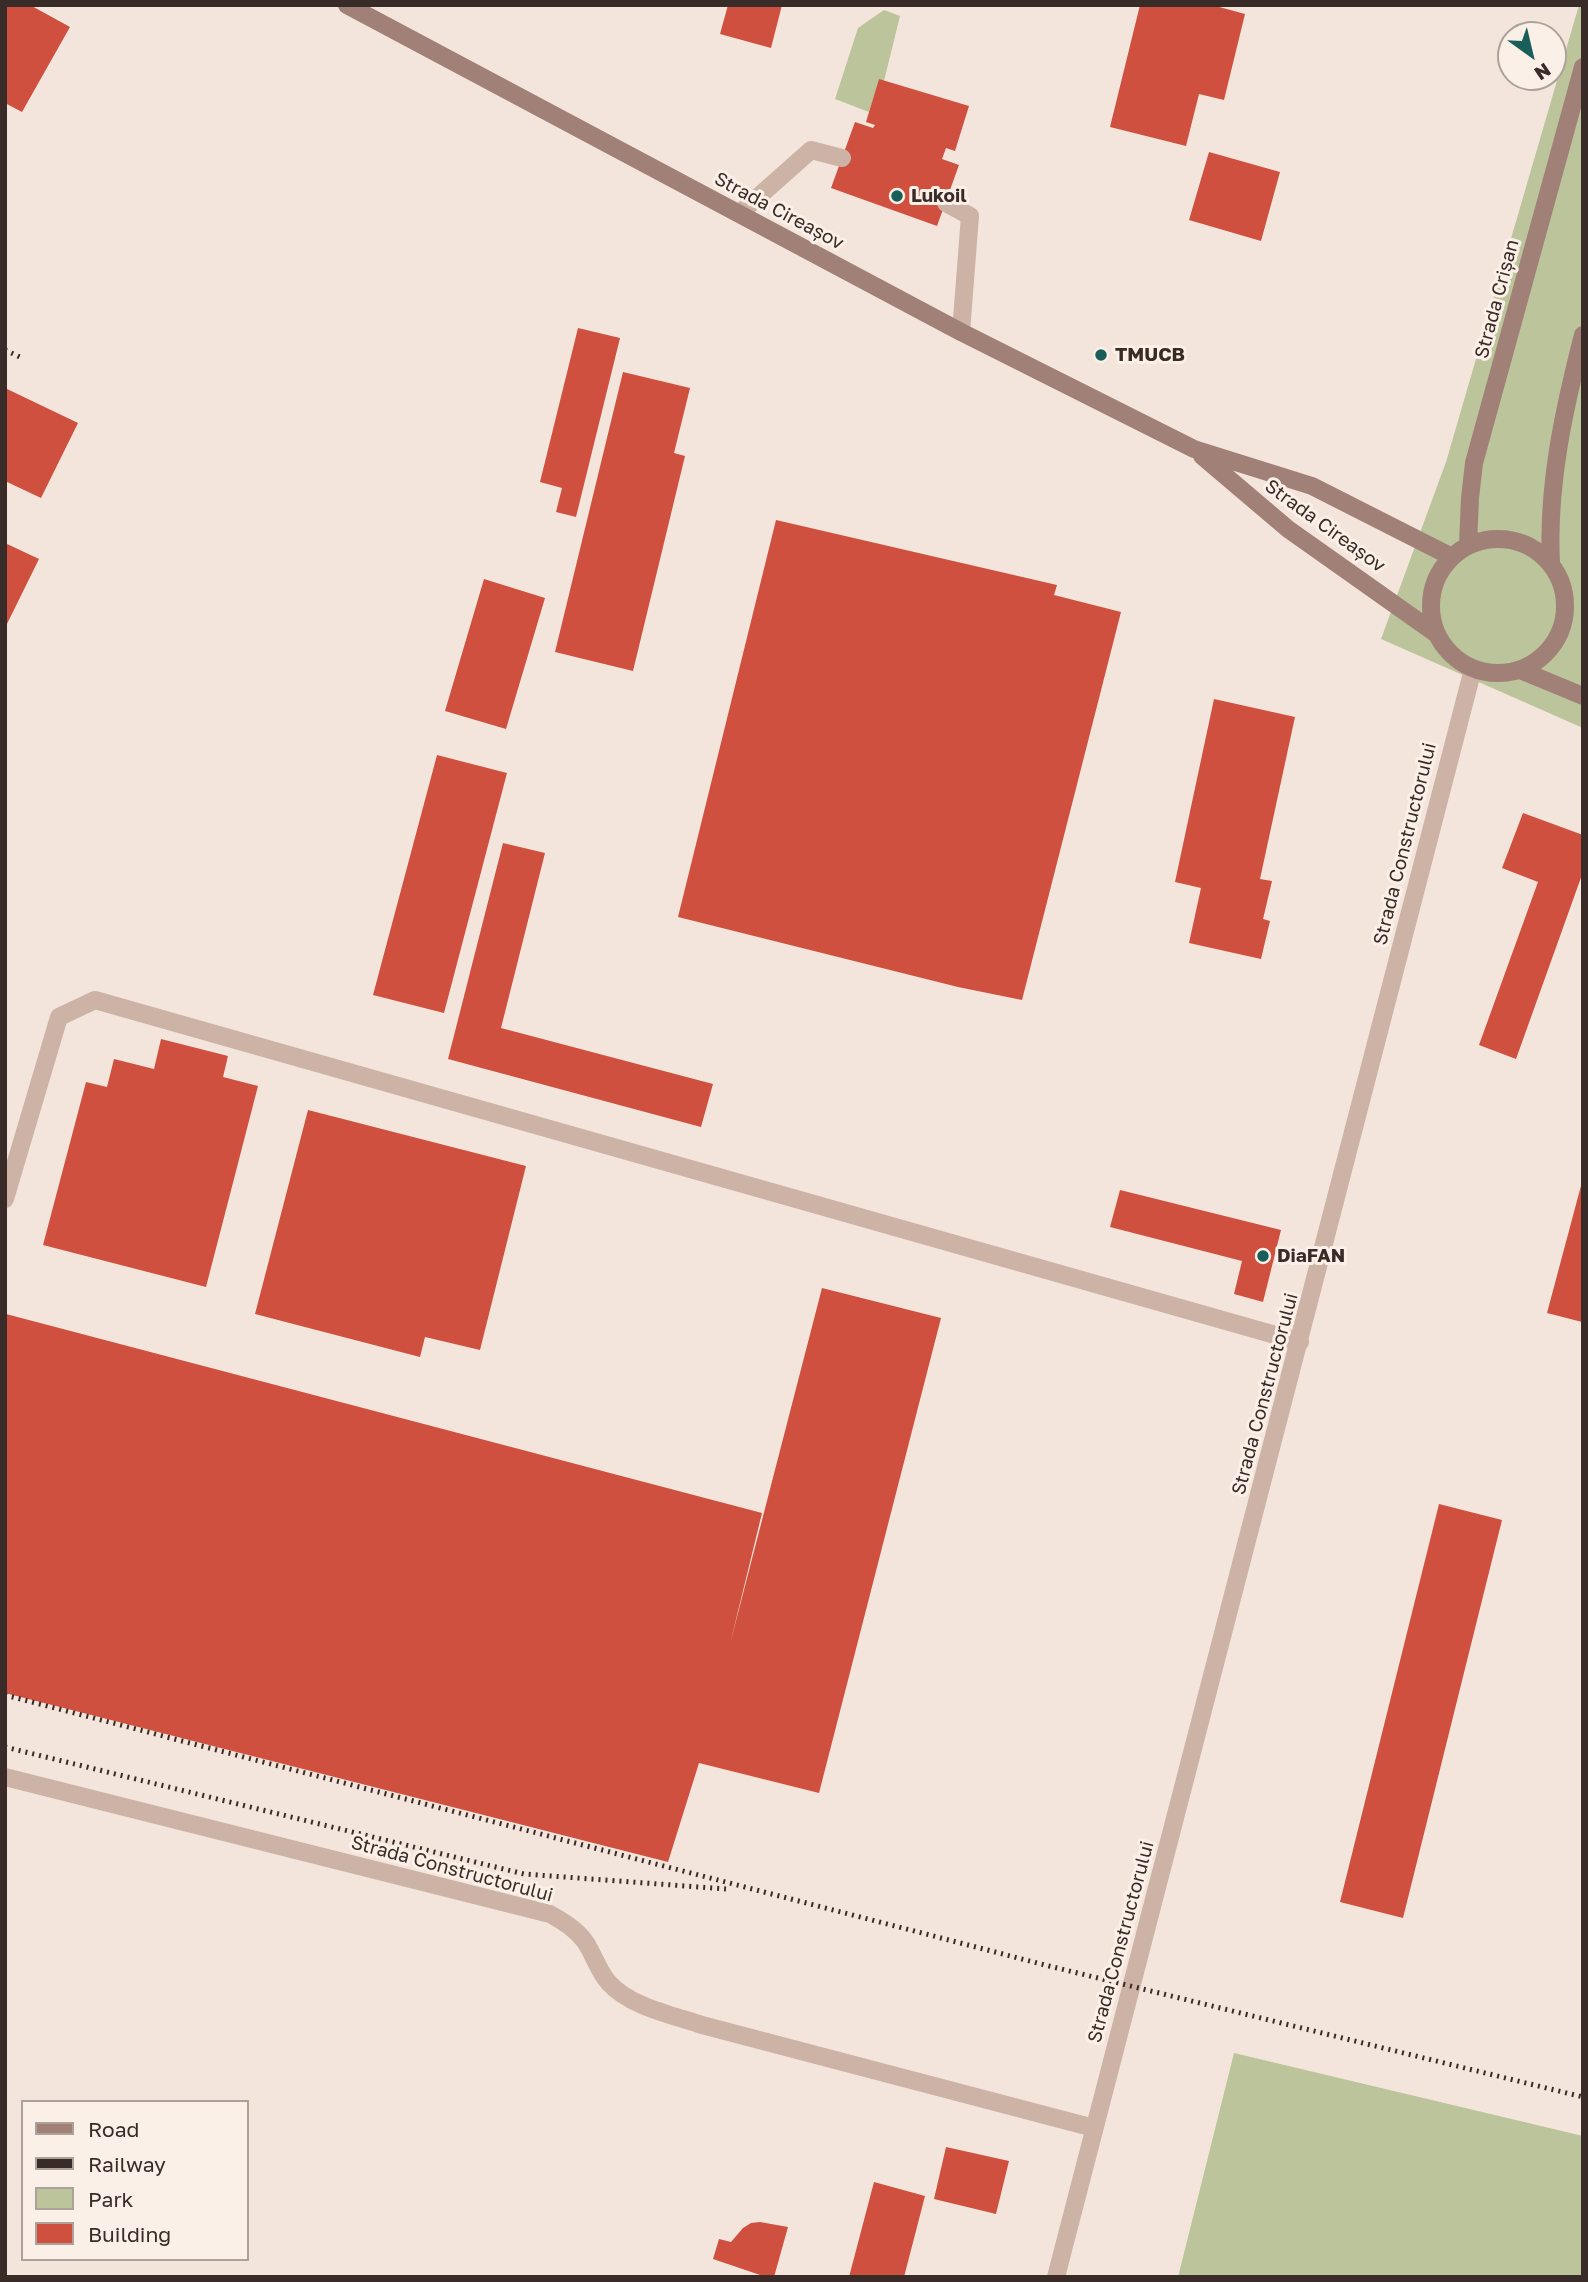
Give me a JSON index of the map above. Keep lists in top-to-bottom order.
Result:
{
  "streets": {
    "main road": ["Strada Cireașov", "Strada Crișan"],
    "street": ["Strada Constructorului"]
  },
  "crossings": [
    ["Strada Cireașov", "Strada Crișan"],
    ["Strada Cireașov", "Strada Constructorului"],
    ["Strada Crișan", "Strada Constructorului"]
  ],
  "places": ["Lukoil", "TMUCB", "DiaFAN"],
  "legend": [
    "Road",
    "Railway",
    "Park",
    "Building"
  ],
  "north": "bottom right"
}
